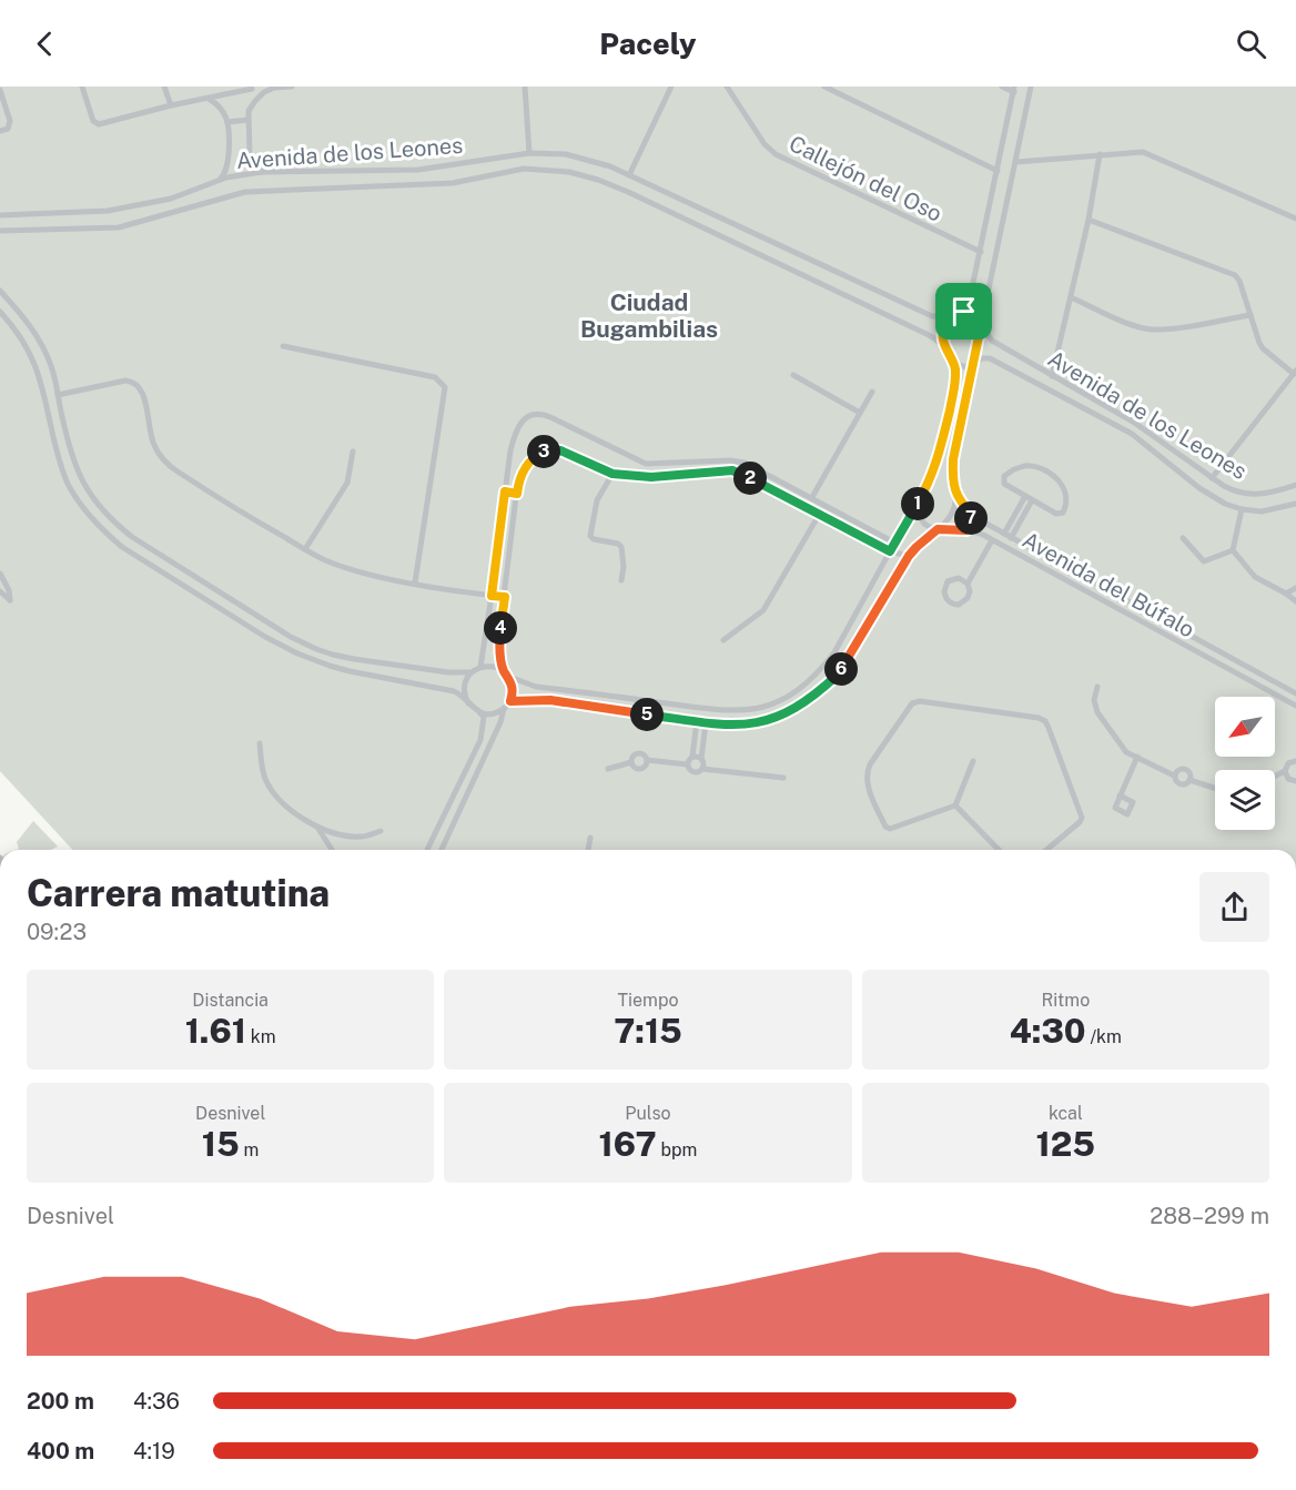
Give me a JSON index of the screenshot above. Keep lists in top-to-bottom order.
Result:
{
  "streets": {
    "street": ["Avenida de los Leones", "Callejón del Oso", "Avenida del Búfalo"]
  },
  "districts": ["Ciudad Bugambilias"],
  "north": "bottom left",
  "page": {
    "header": "Pacely",
    "pins": [
      "3",
      "2",
      "1",
      "7",
      "4",
      "6",
      "5"
    ],
    "heading": ["Carrera matutina", "09:23"],
    "stats": [
      ["Distancia", "1.61 km"],
      ["Tiempo", "7:15"],
      ["Ritmo", "4:30 /km"],
      ["Desnivel", "15 m"],
      ["Pulso", "167 bpm"],
      ["kcal", "125"]
    ],
    "chart": ["Desnivel", "288–299 m"],
    "list": [
      {
        "name": "200 m",
        "note": "4:36"
      },
      {
        "name": "400 m",
        "note": "4:19"
      }
    ]
  }
}
